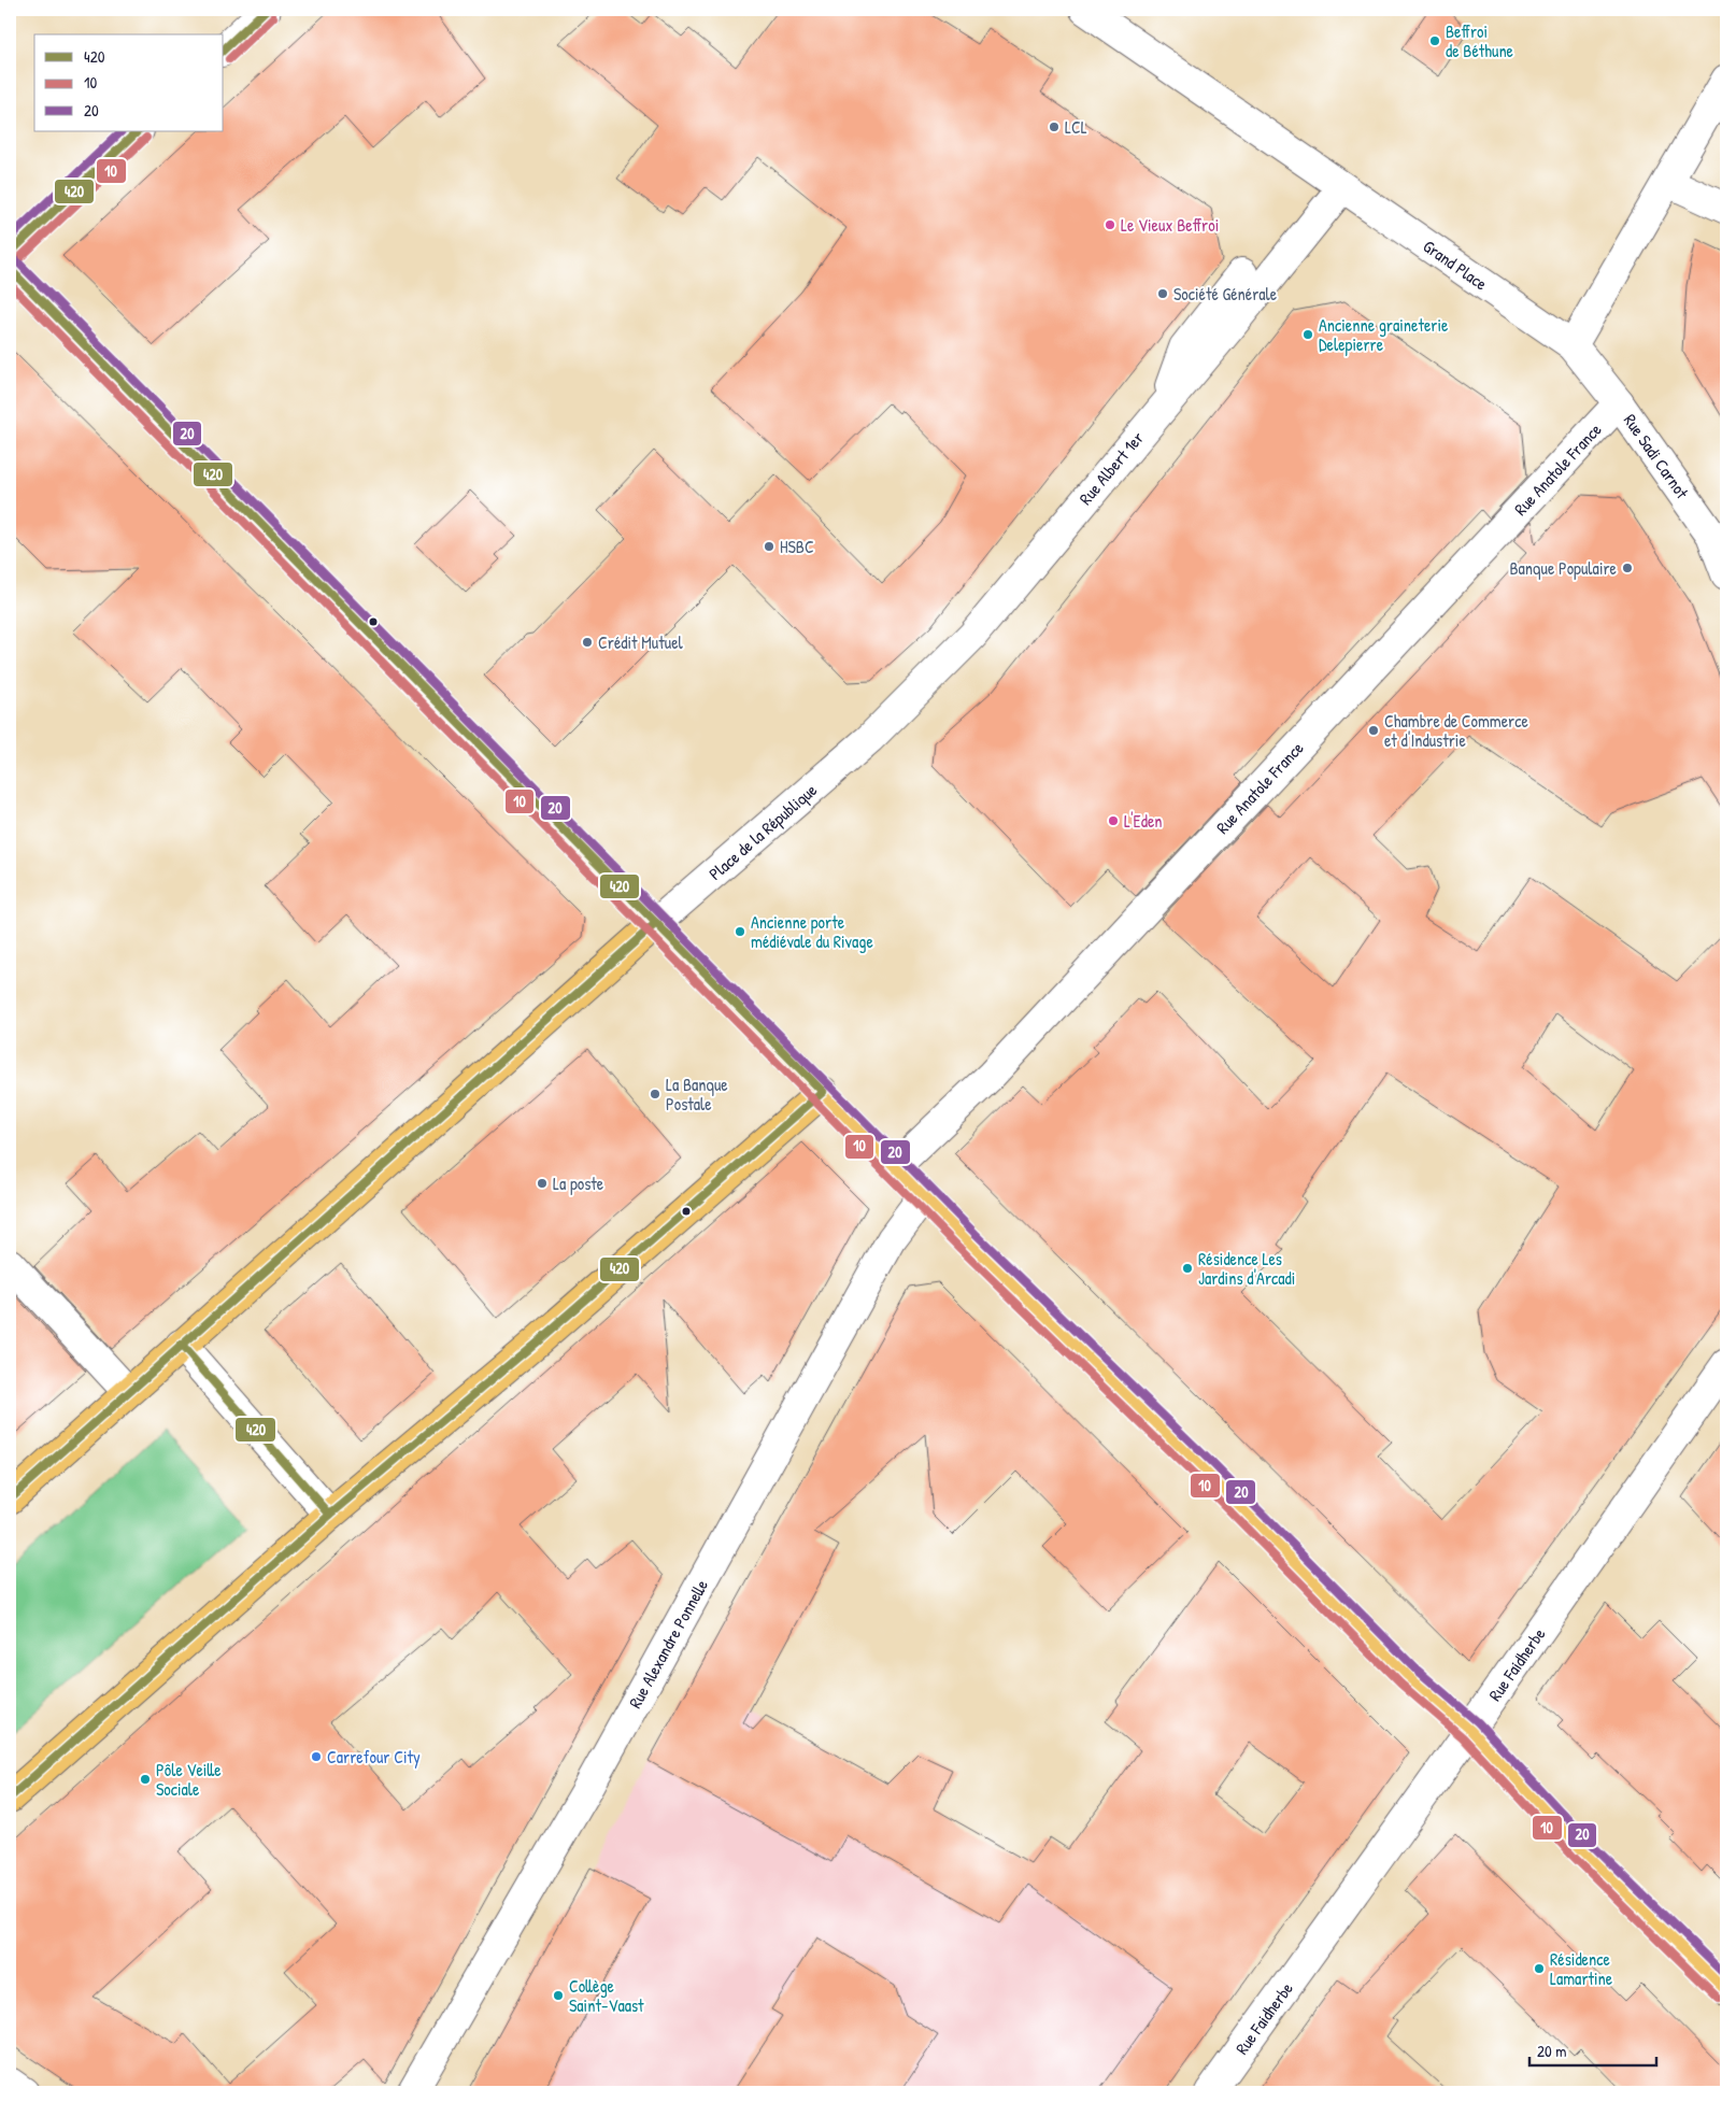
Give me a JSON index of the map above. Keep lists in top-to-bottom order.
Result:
{
  "streets": {
    "street": [
      "Grand Place",
      "Rue Sadi Carnot",
      "Rue Albert 1er",
      "Rue Anatole France",
      "Place de la République",
      "Rue Alexandre Ponnelle",
      "Rue Faidherbe"
    ]
  },
  "crossings": [
    ["Grand Place", "Rue Sadi Carnot"],
    ["Grand Place", "Rue Albert 1er"],
    ["Rue Sadi Carnot", "Rue Anatole France"],
    ["Rue Albert 1er", "Place de la République"]
  ],
  "places": [
    "Beffroi de Béthune",
    "LCL",
    "Le Vieux Beffroi",
    "Société Générale",
    "Ancienne graineterie Delepierre",
    "HSBC",
    "Banque Populaire",
    "Crédit Mutuel",
    "Chambre de Commerce et d'Industrie",
    "L'Eden",
    "Ancienne porte médiévale du Rivage",
    "La Banque Postale",
    "La poste",
    "Résidence Les Jardins d'Arcadi",
    "Carrefour City",
    "Pôle Veille Sociale",
    "Résidence Lamartine",
    "Collège Saint-Vaast"
  ],
  "lines": ["transit line 420", "transit line 10", "transit line 20"],
  "legend": ["420", "10", "20"],
  "scale_bar": "20 m"
}
